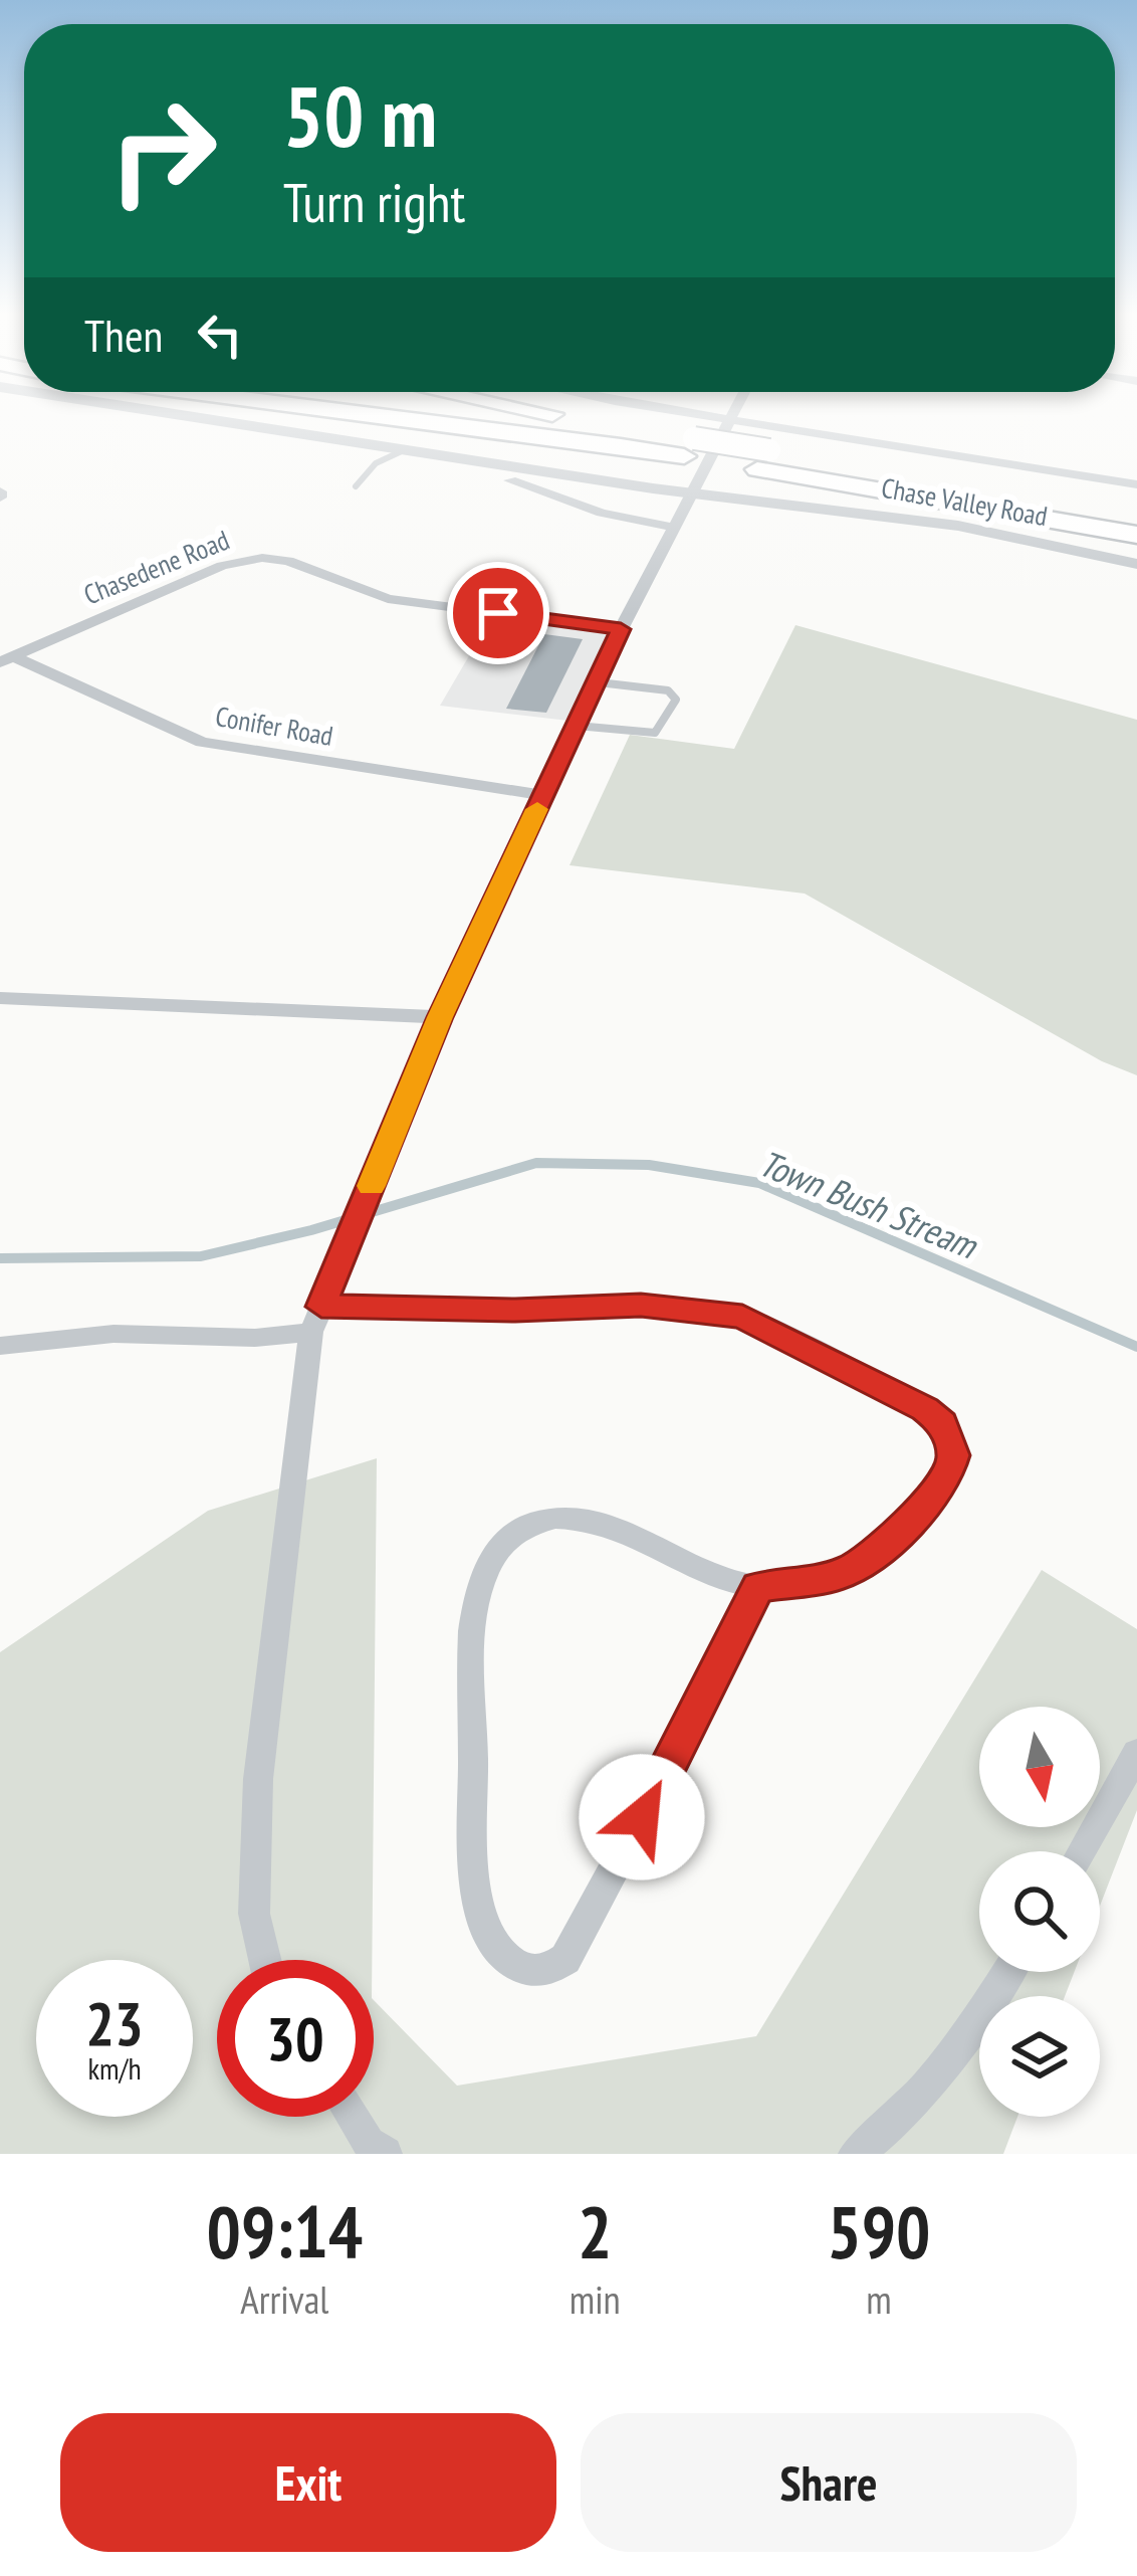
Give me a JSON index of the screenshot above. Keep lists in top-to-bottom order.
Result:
{
  "streets": {
    "street": ["Chase Valley Road", "Chasedene Road", "Conifer Road"]
  },
  "crossings": [
    ["Chasedene Road", "Conifer Road"]
  ],
  "water": ["Town Bush Stream"],
  "north": "bottom",
  "page": {
    "turn": ["50 m", "Turn right"],
    "then": "Then",
    "speed": "23 km/h",
    "limit": "30",
    "eta": [
      "09:14",
      "Arrival",
      "2",
      "min",
      "590",
      "m"
    ],
    "buttons": ["Exit", "Share"]
  }
}
